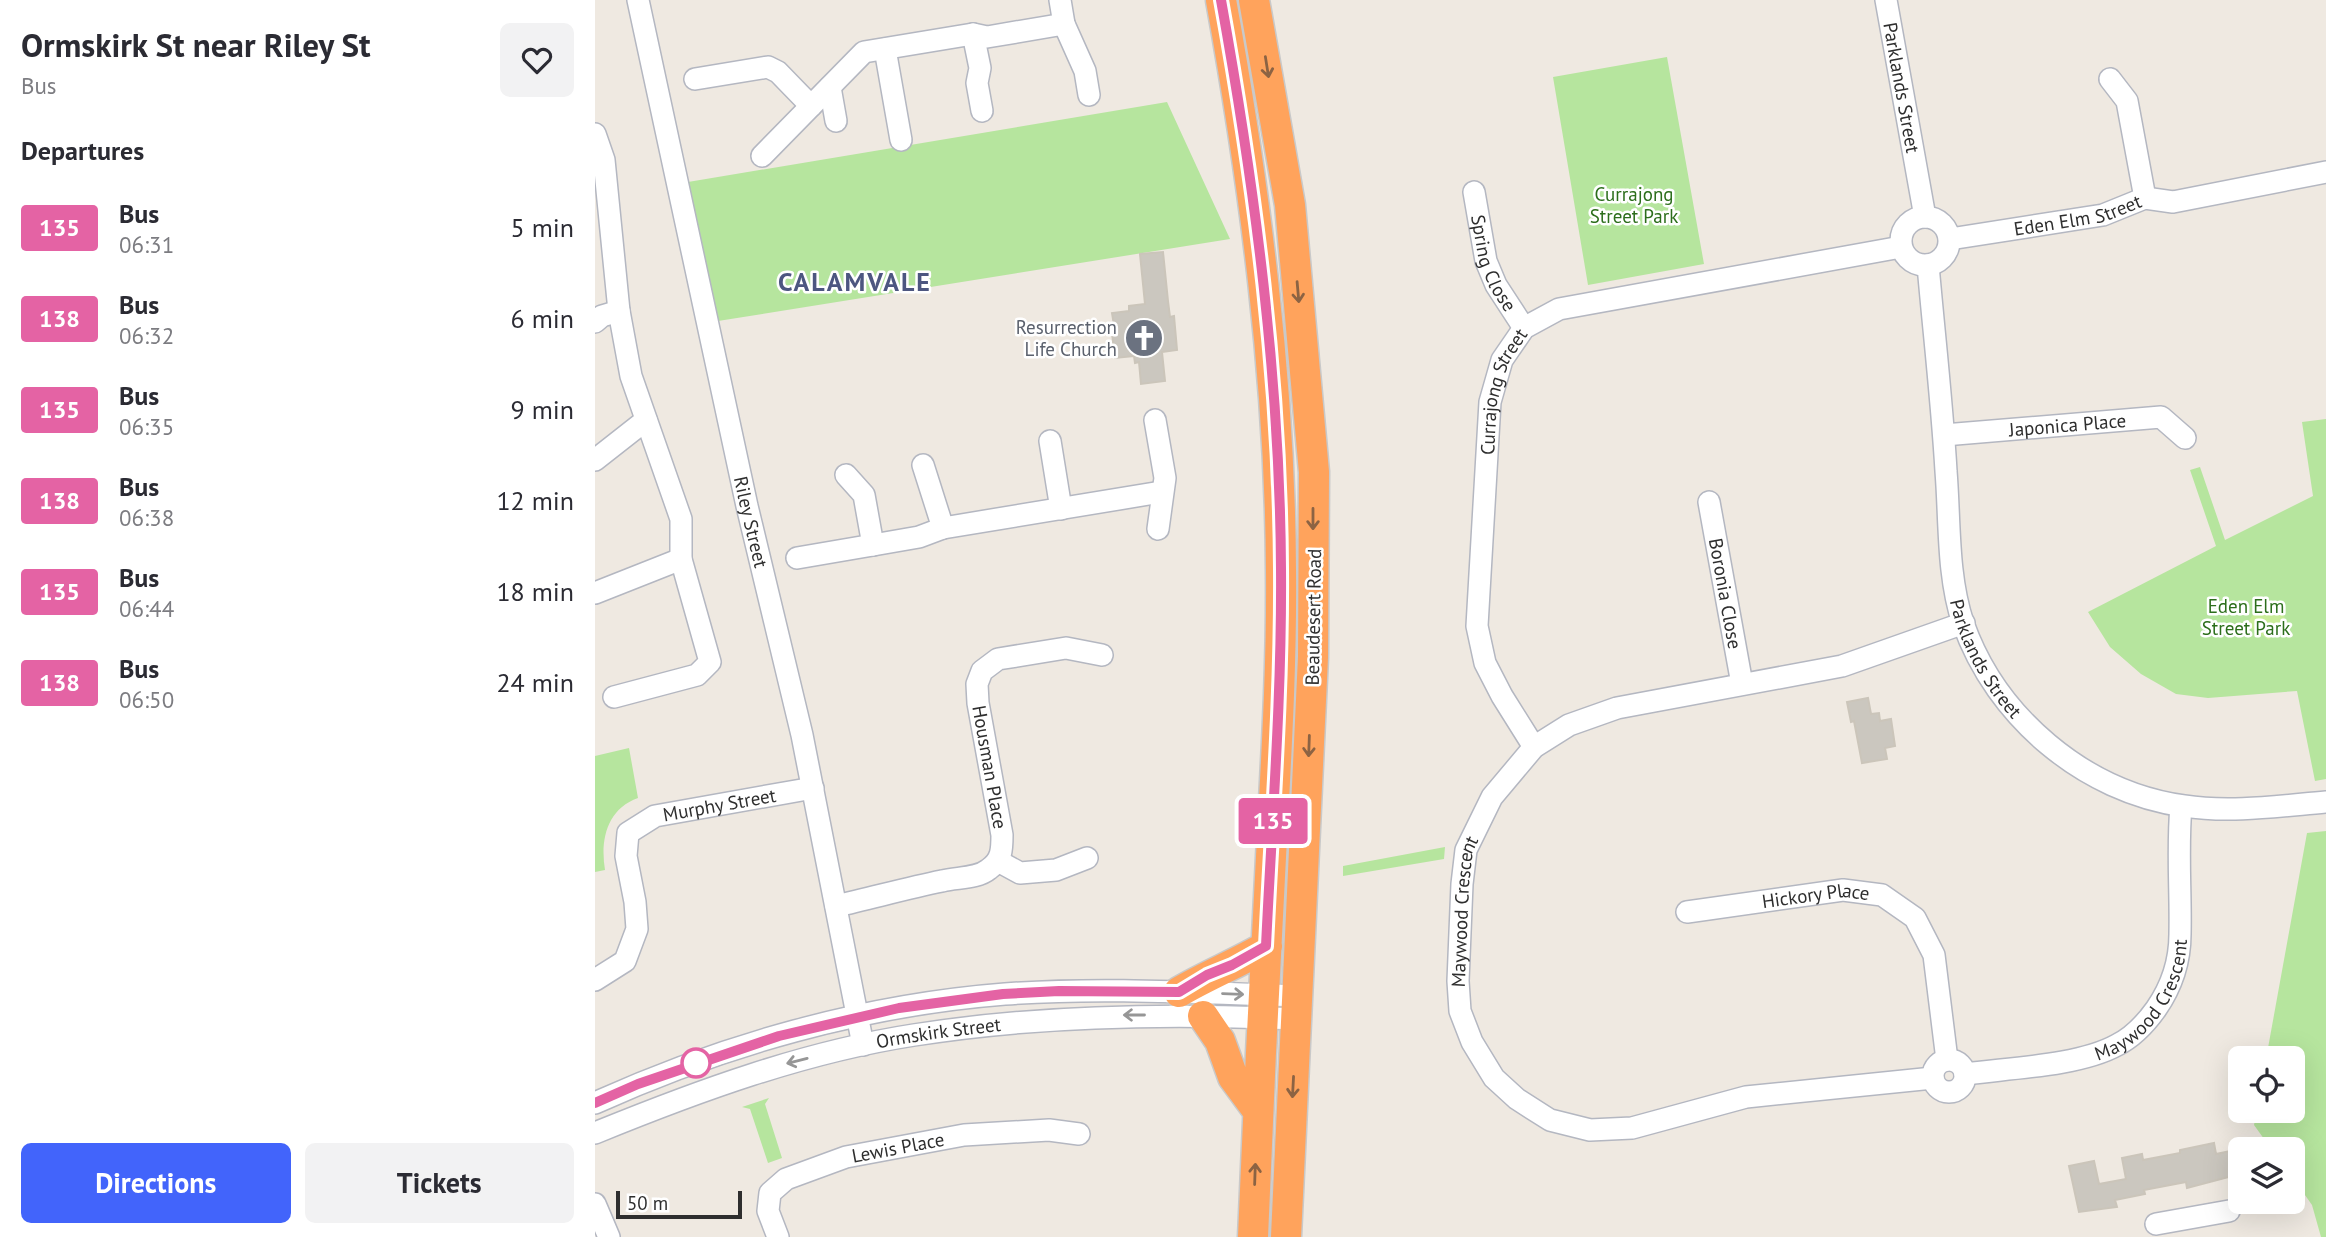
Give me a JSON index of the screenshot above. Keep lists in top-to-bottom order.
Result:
{
  "streets": {
    "highway": ["Beaudesert Road"],
    "street": [
      "Parklands Street",
      "Eden Elm Street",
      "Spring Close",
      "Currajong Street",
      "Japonica Place",
      "Riley Street",
      "Boronia Close",
      "Housman Place",
      "Murphy Street",
      "Hickory Place",
      "Maywood Crescent",
      "Ormskirk Street",
      "Lewis Place"
    ]
  },
  "crossings": [
    ["Parklands Street", "Eden Elm Street"],
    ["Parklands Street", "Currajong Street"],
    ["Parklands Street", "Japonica Place"],
    ["Parklands Street", "Maywood Crescent"],
    ["Eden Elm Street", "Currajong Street"],
    ["Spring Close", "Currajong Street"],
    ["Currajong Street", "Maywood Crescent"],
    ["Riley Street", "Murphy Street"],
    ["Riley Street", "Ormskirk Street"],
    ["Boronia Close", "Maywood Crescent"],
    ["Beaudesert Road", "Ormskirk Street"],
    ["Hickory Place", "Maywood Crescent"]
  ],
  "districts": ["CALAMVALE"],
  "parks": ["Currajong Street Park", "Eden Elm Street Park"],
  "places": {
    "church": ["Resurrection Life Church"]
  },
  "lines": ["bus line 135"],
  "scale_bar": "50 m",
  "page": {
    "heading": [
      ["Ormskirk St near Riley St", "Bus"],
      "Departures"
    ],
    "on_map": "135",
    "list": [
      {
        "mark": "135",
        "name": "Bus",
        "note": "06:31",
        "value": "5 min"
      },
      {
        "mark": "138",
        "name": "Bus",
        "note": "06:32",
        "value": "6 min"
      },
      {
        "mark": "135",
        "name": "Bus",
        "note": "06:35",
        "value": "9 min"
      },
      {
        "mark": "138",
        "name": "Bus",
        "note": "06:38",
        "value": "12 min"
      },
      {
        "mark": "135",
        "name": "Bus",
        "note": "06:44",
        "value": "18 min"
      },
      {
        "mark": "138",
        "name": "Bus",
        "note": "06:50",
        "value": "24 min"
      }
    ],
    "buttons": ["Directions", "Tickets"],
    "scale": "50 m"
  }
}
